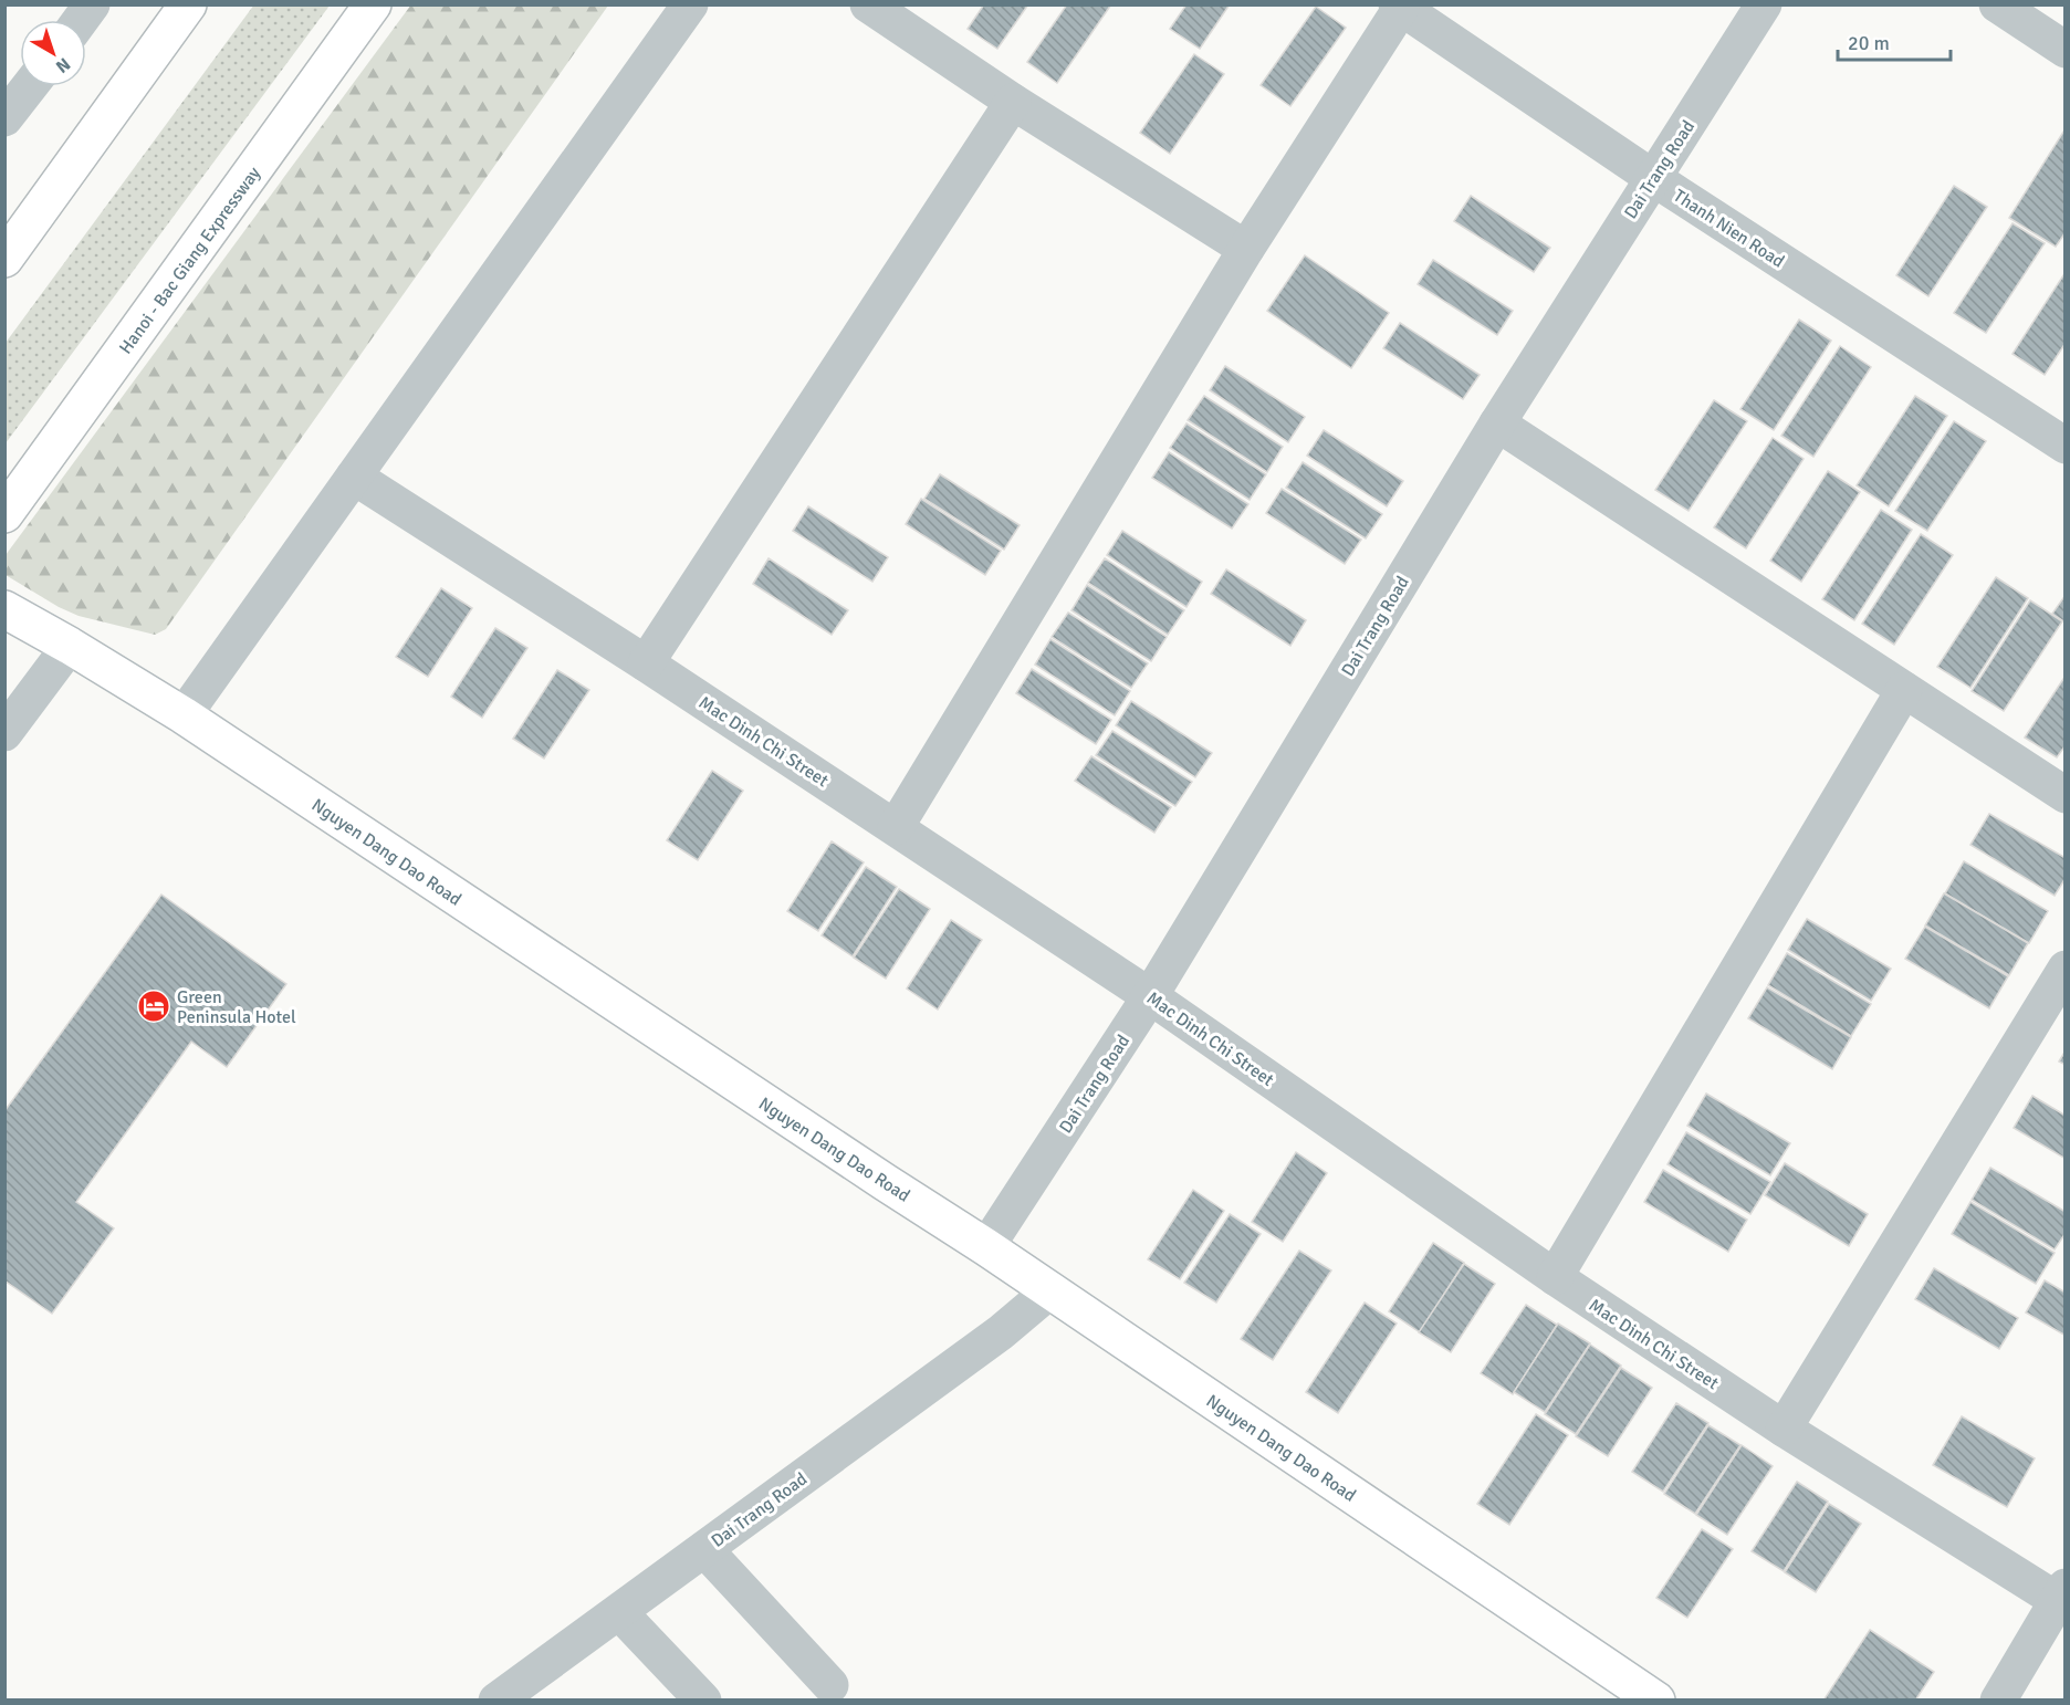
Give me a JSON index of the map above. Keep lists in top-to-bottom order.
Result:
{
  "streets": {
    "main road": ["Hanoi - Bac Giang Expressway", "Nguyen Dang Dao Road"],
    "street": ["Dai Trang Road", "Thanh Nien Road", "Mac Dinh Chi Street"]
  },
  "crossings": [
    ["Dai Trang Road", "Thanh Nien Road"],
    ["Dai Trang Road", "Mac Dinh Chi Street"],
    ["Dai Trang Road", "Nguyen Dang Dao Road"]
  ],
  "places": {
    "hotel": ["Green Peninsula Hotel"]
  },
  "scale_bar": "20 m",
  "north": "bottom right"
}
